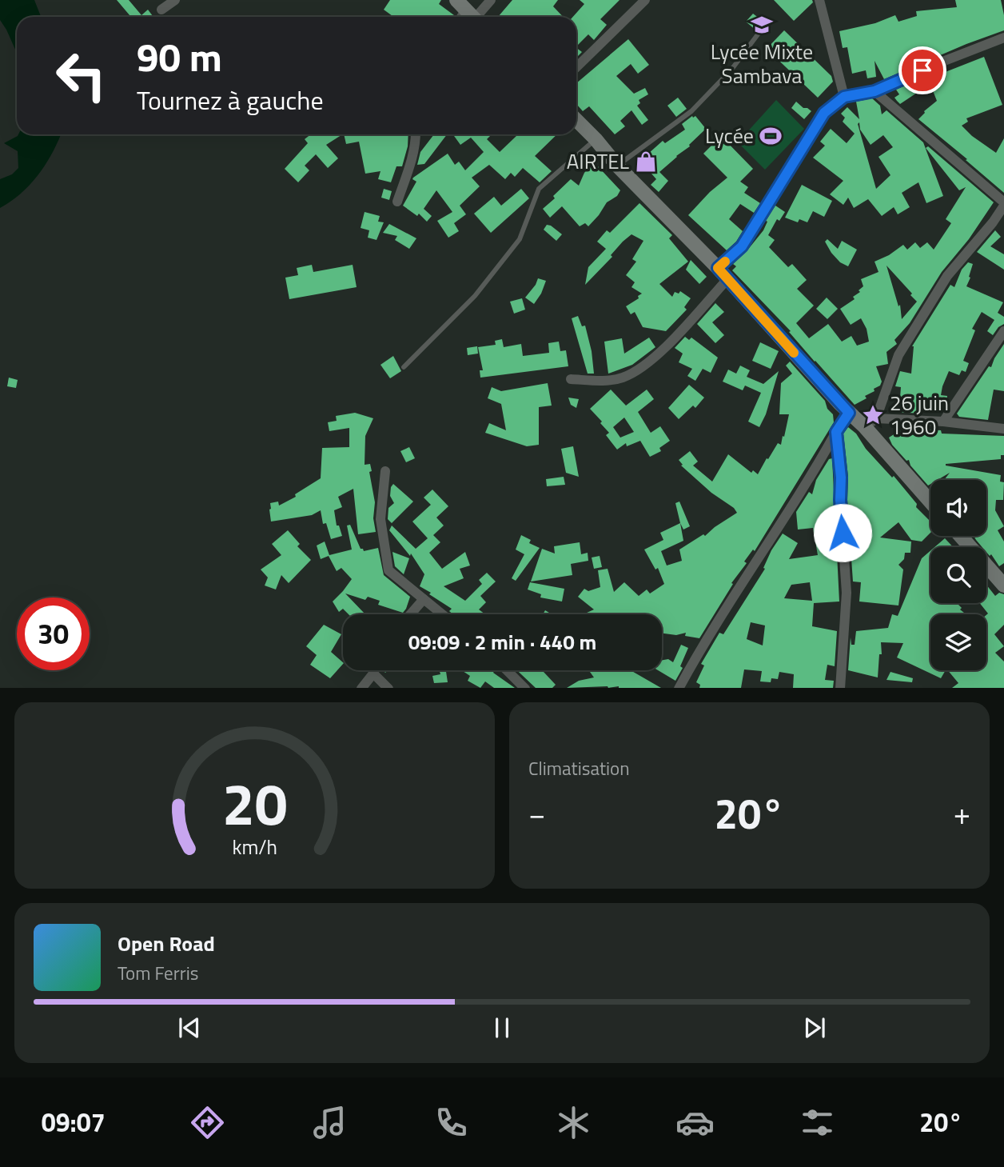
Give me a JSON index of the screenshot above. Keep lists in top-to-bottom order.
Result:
{
  "places": {
    "school or university": ["Lycée Mixte Sambava"],
    "sports": ["Lycée"],
    "shop": ["AIRTEL"],
    "place": ["26 juin 1960"]
  },
  "page": {
    "turn": ["90 m", "Tournez à gauche"],
    "limit": "30",
    "trip": "09:09 · 2 min · 440 m",
    "tile": "Climatisation",
    "heat": ["−", "20°", "+"],
    "song": ["Open Road", "Tom Ferris"],
    "tabs": ["09:07", "20°"],
    "gauge": ["20", "km/h"]
  }
}
